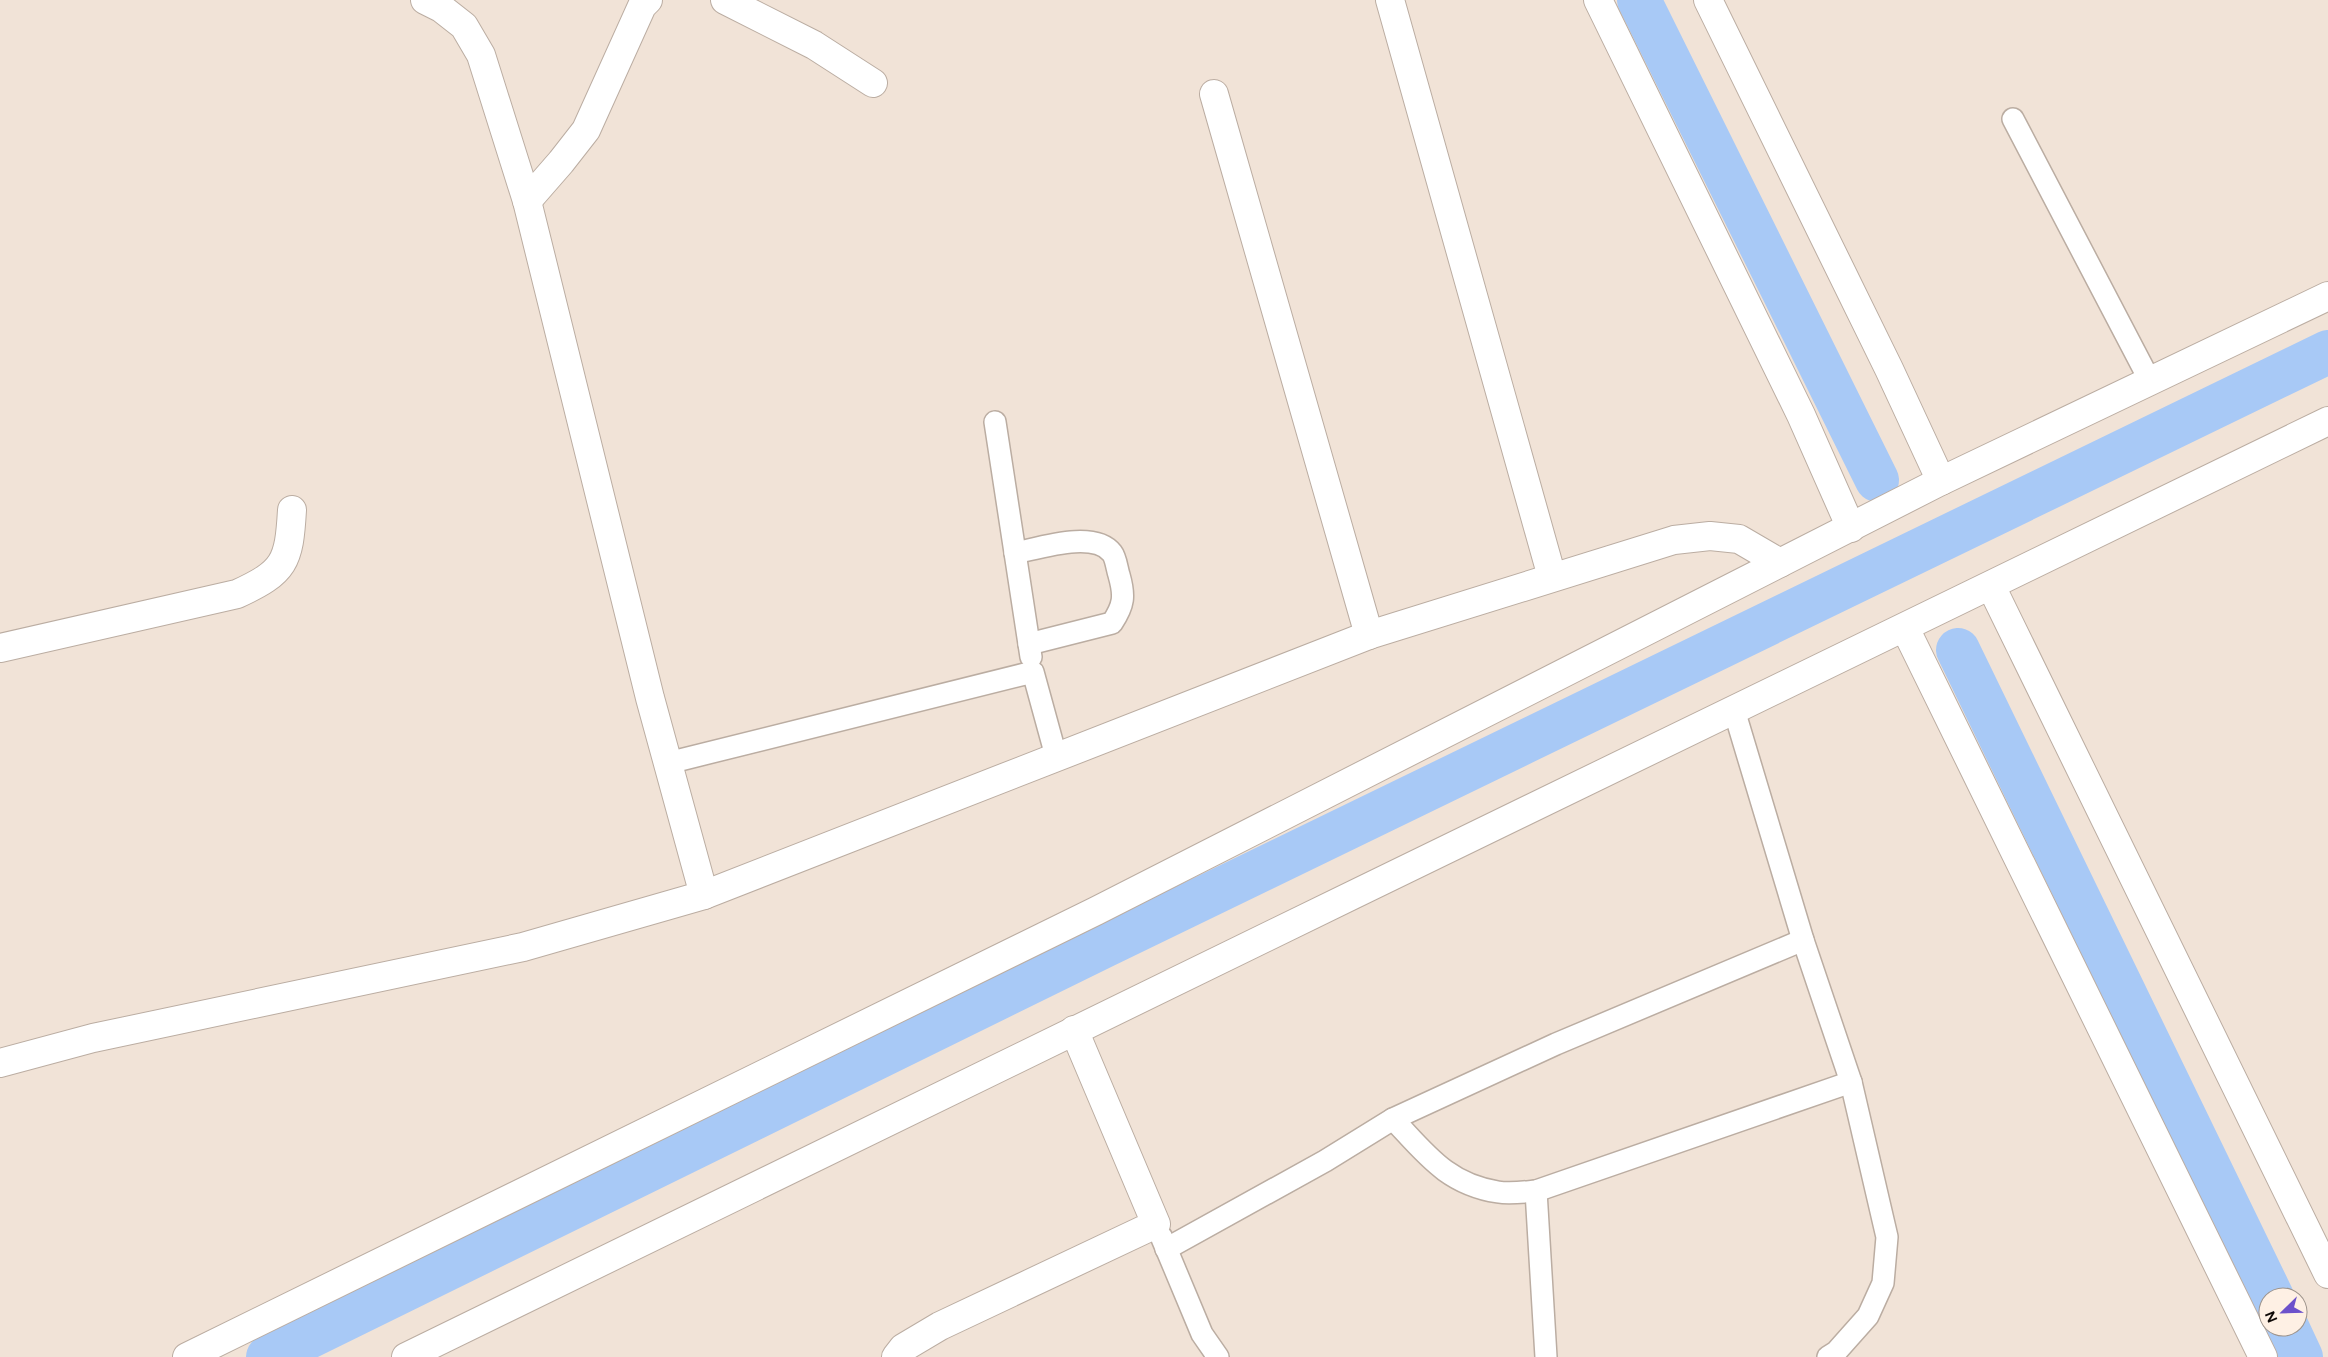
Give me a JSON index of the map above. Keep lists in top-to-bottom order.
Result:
{
  "north": "bottom left"
}
